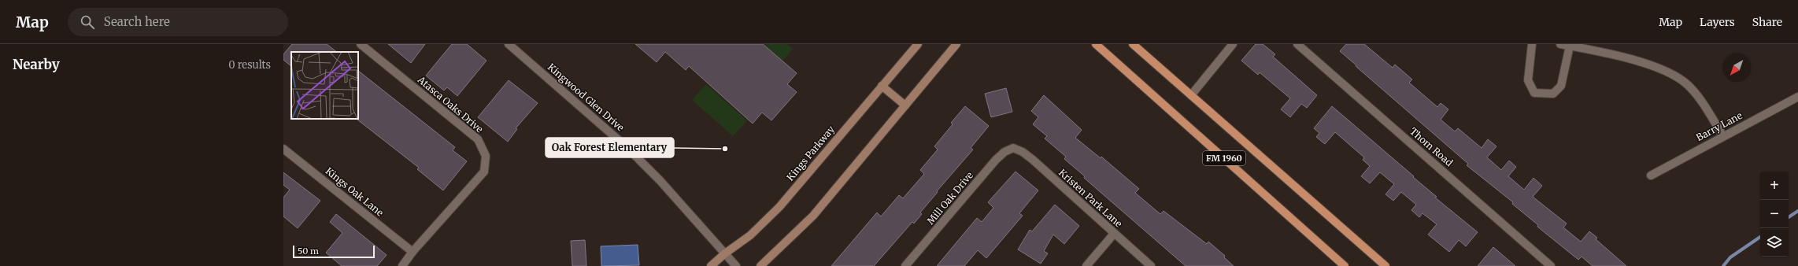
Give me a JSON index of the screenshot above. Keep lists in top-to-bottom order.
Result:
{
  "streets": {
    "main road": ["FM 1960"],
    "street": [
      "Kingwood Glen Drive",
      "Atasca Oaks Drive",
      "Barry Lane",
      "Thom Road",
      "Kings Parkway",
      "Kings Oak Lane",
      "Mill Oak Drive",
      "Kristen Park Lane"
    ]
  },
  "crossings": [
    ["Kingwood Glen Drive", "Kings Parkway"],
    ["Atasca Oaks Drive", "Kings Oak Lane"],
    ["Mill Oak Drive", "Kristen Park Lane"]
  ],
  "places": ["Oak Forest Elementary"],
  "scale_bar": "50 m",
  "north": "bottom left",
  "page": {
    "header": "Map",
    "search": "Search here",
    "nav": ["Map", "Layers", "Share"],
    "heading": ["Nearby", "0 results"],
    "map_buttons": ["+", "−"],
    "scale": "50 m"
  }
}
